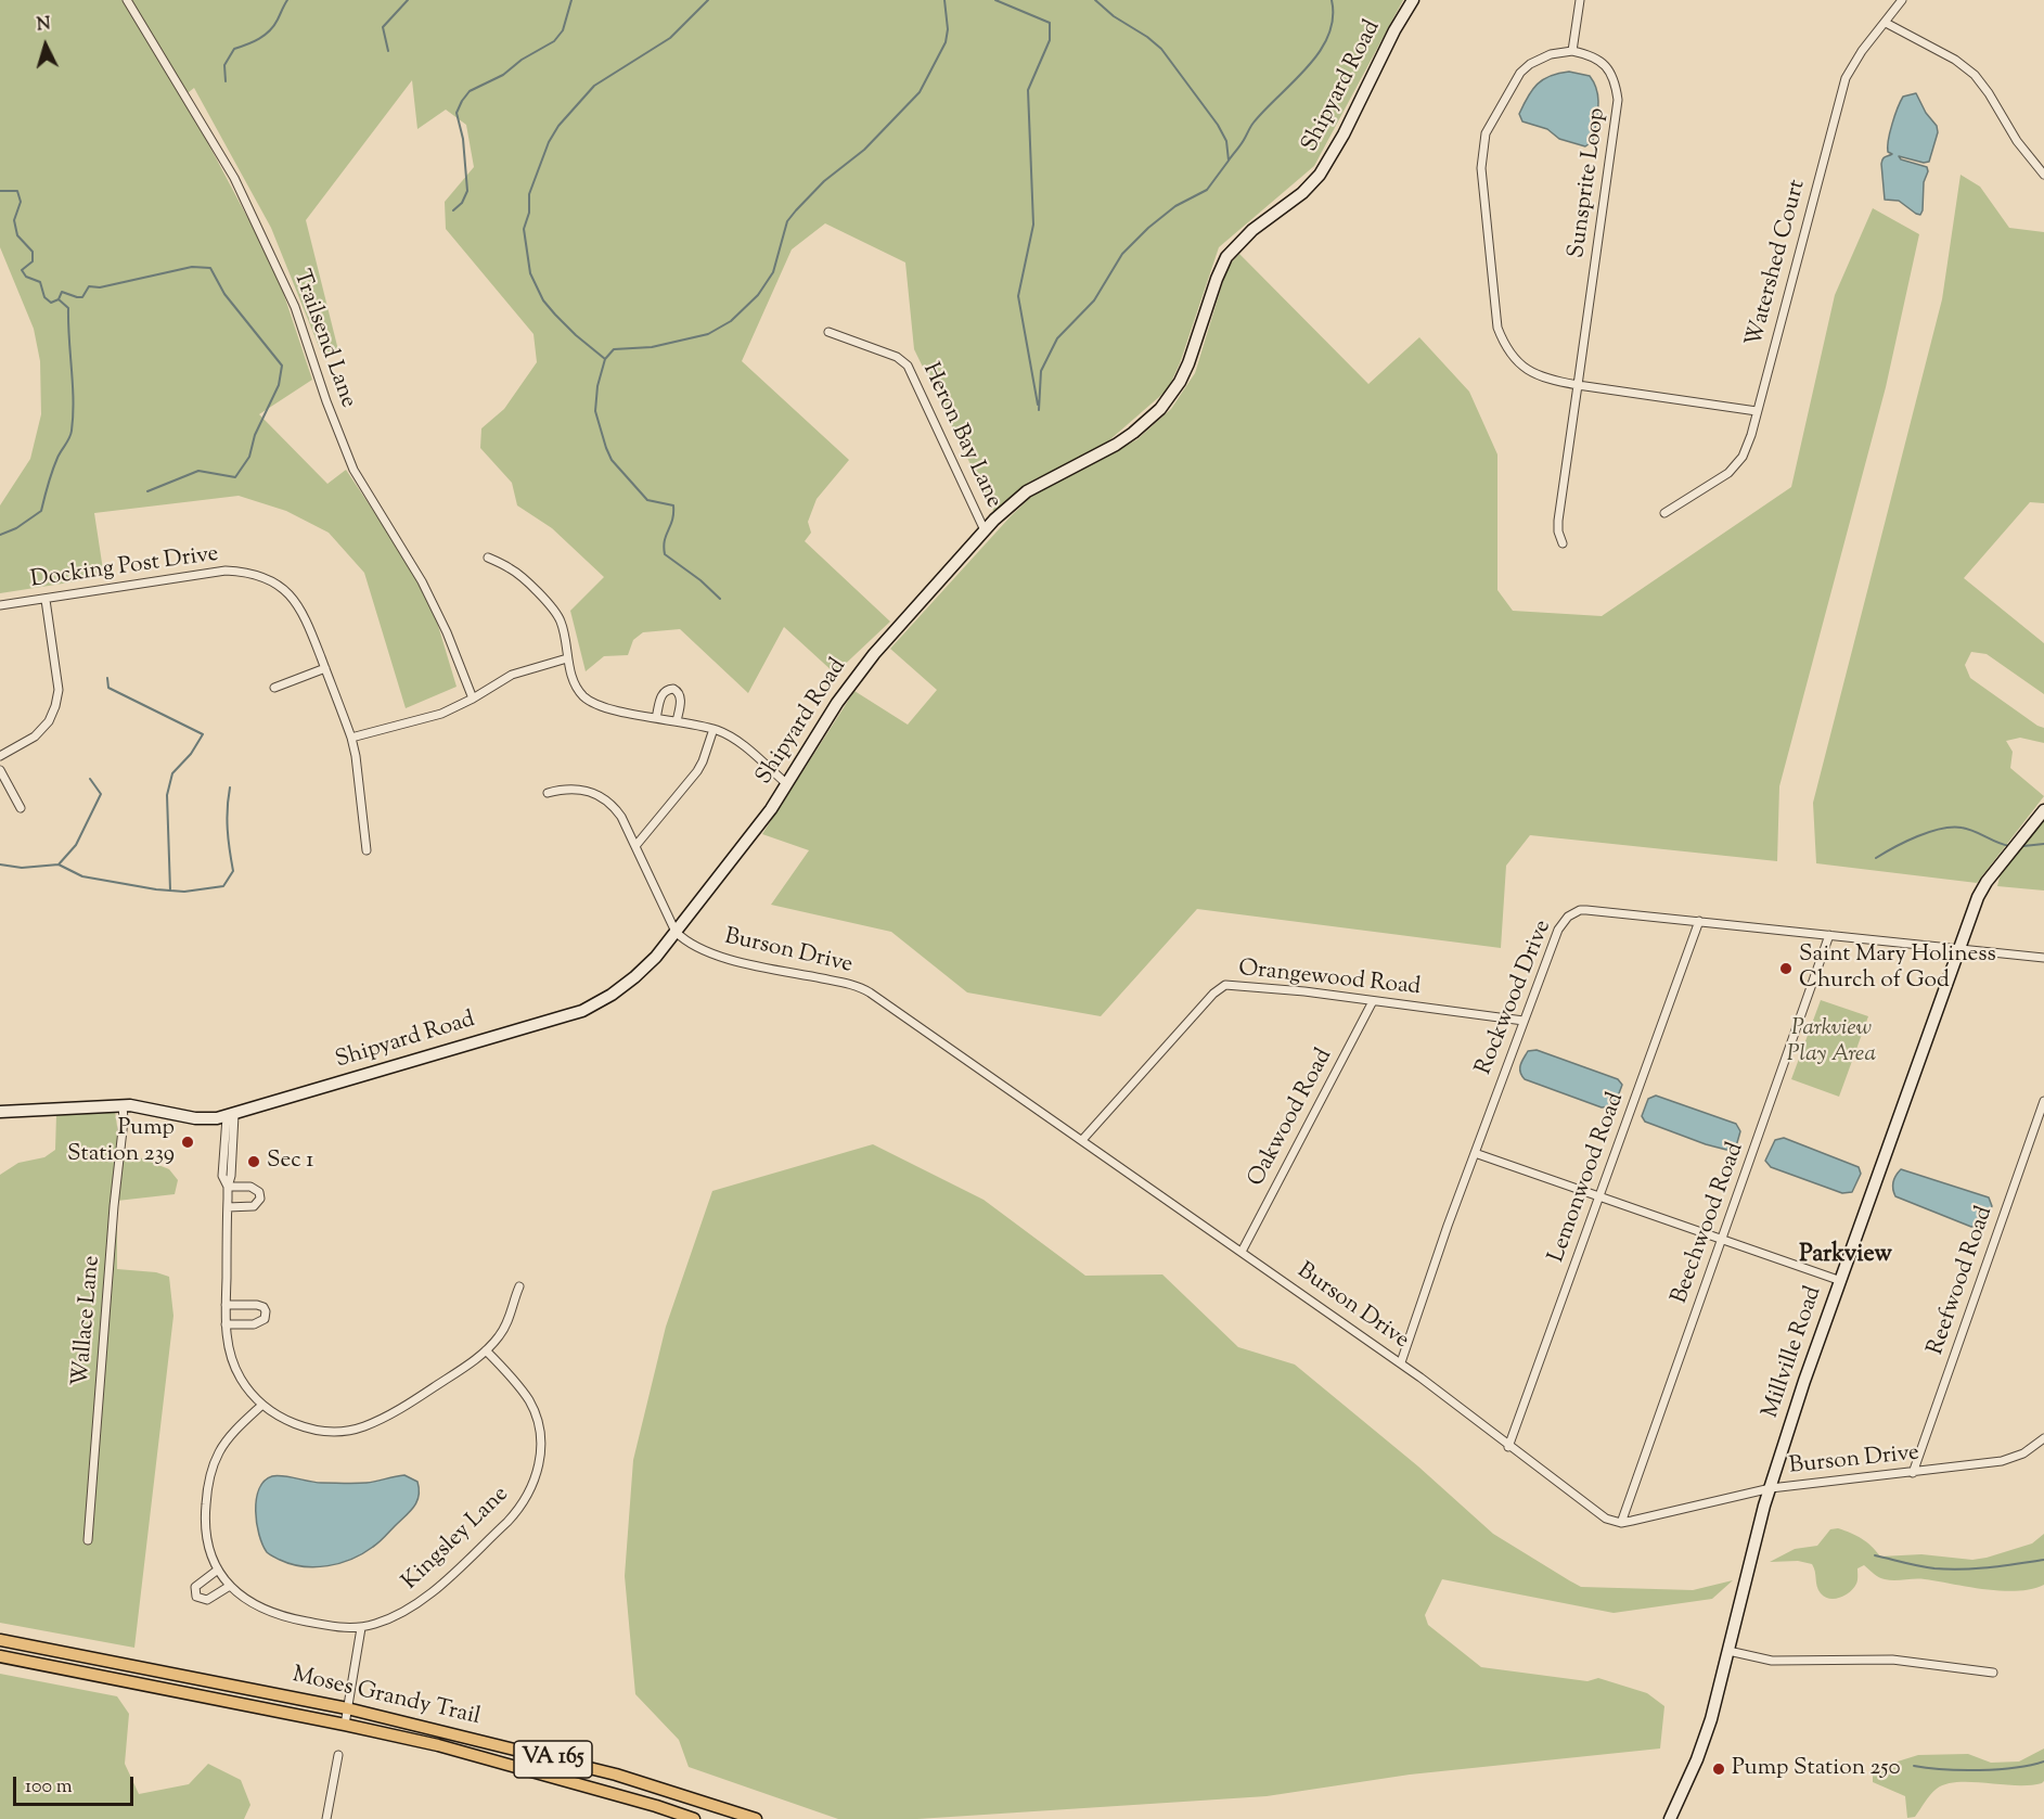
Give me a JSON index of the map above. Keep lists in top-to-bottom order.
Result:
{
  "streets": {
    "main road": ["Moses Grandy Trail", "VA 165"],
    "street": [
      "Shipyard Road",
      "Sunsprite Loop",
      "Watershed Court",
      "Trailsend Lane",
      "Heron Bay Lane",
      "Docking Post Drive",
      "Burson Drive",
      "Orangewood Road",
      "Rockwood Drive",
      "Oakwood Road",
      "Lemonwood Road",
      "Beechwood Road",
      "Reefwood Road",
      "Wallace Lane",
      "Millville Road",
      "Kingsley Lane"
    ]
  },
  "crossings": [
    ["Shipyard Road", "Heron Bay Lane"],
    ["Shipyard Road", "Burson Drive"],
    ["Shipyard Road", "Wallace Lane"],
    ["Burson Drive", "Orangewood Road"],
    ["Burson Drive", "Rockwood Drive"],
    ["Burson Drive", "Oakwood Road"],
    ["Burson Drive", "Lemonwood Road"],
    ["Burson Drive", "Beechwood Road"],
    ["Burson Drive", "Reefwood Road"],
    ["Burson Drive", "Millville Road"],
    ["Orangewood Road", "Rockwood Drive"],
    ["Orangewood Road", "Oakwood Road"],
    ["Rockwood Drive", "Lemonwood Road"],
    ["Rockwood Drive", "Beechwood Road"],
    ["Rockwood Drive", "Millville Road"]
  ],
  "districts": ["Parkview"],
  "parks": ["Parkview Play Area"],
  "places": [
    "Saint Mary Holiness Church of God",
    "Pump Station 239",
    "Sec 1",
    "Pump Station 250"
  ],
  "scale_bar": "100 m",
  "north": "top"
}
